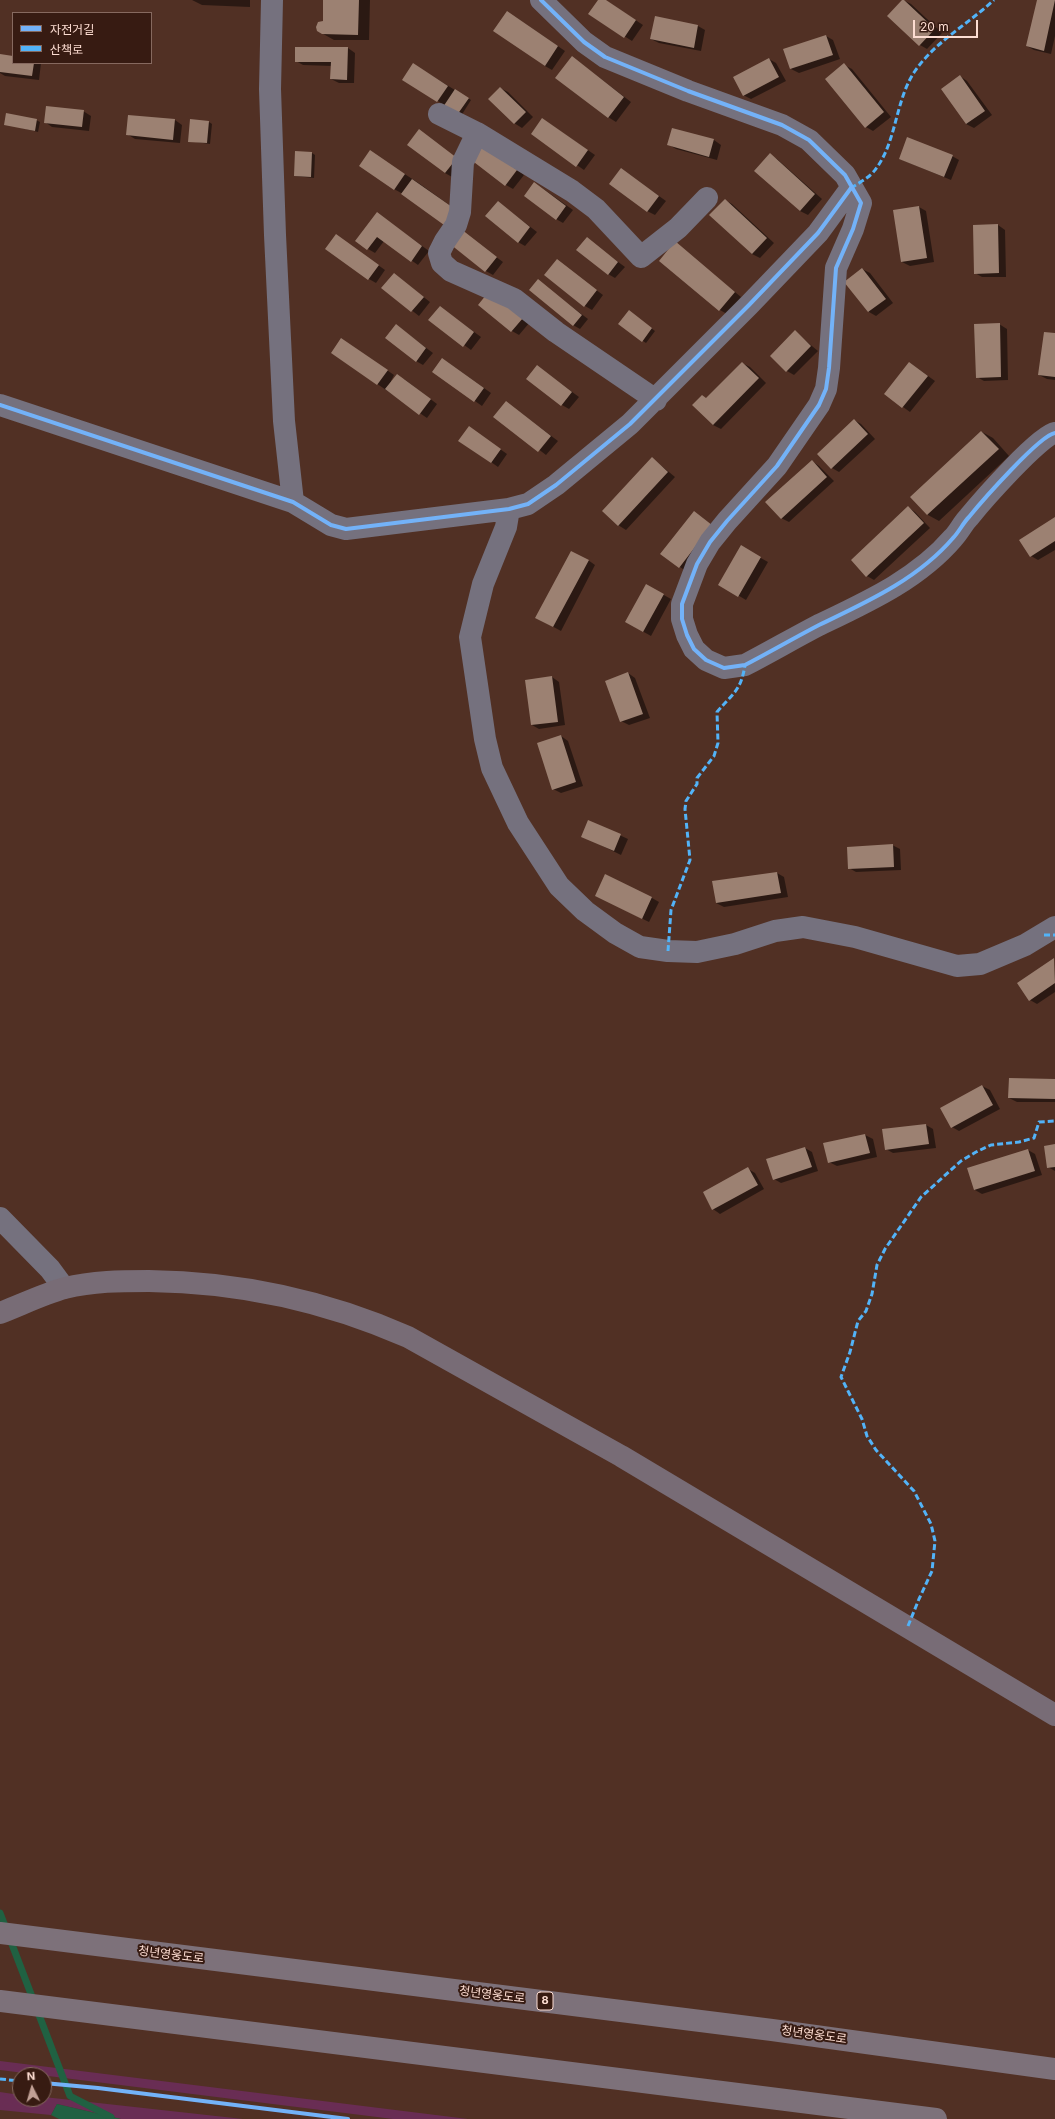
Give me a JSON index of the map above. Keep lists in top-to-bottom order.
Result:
{
  "streets": {
    "highway": ["청년영웅도로", "8"]
  },
  "legend": ["자전거길", "산책로"],
  "scale_bar": "20 m",
  "north": "top"
}
